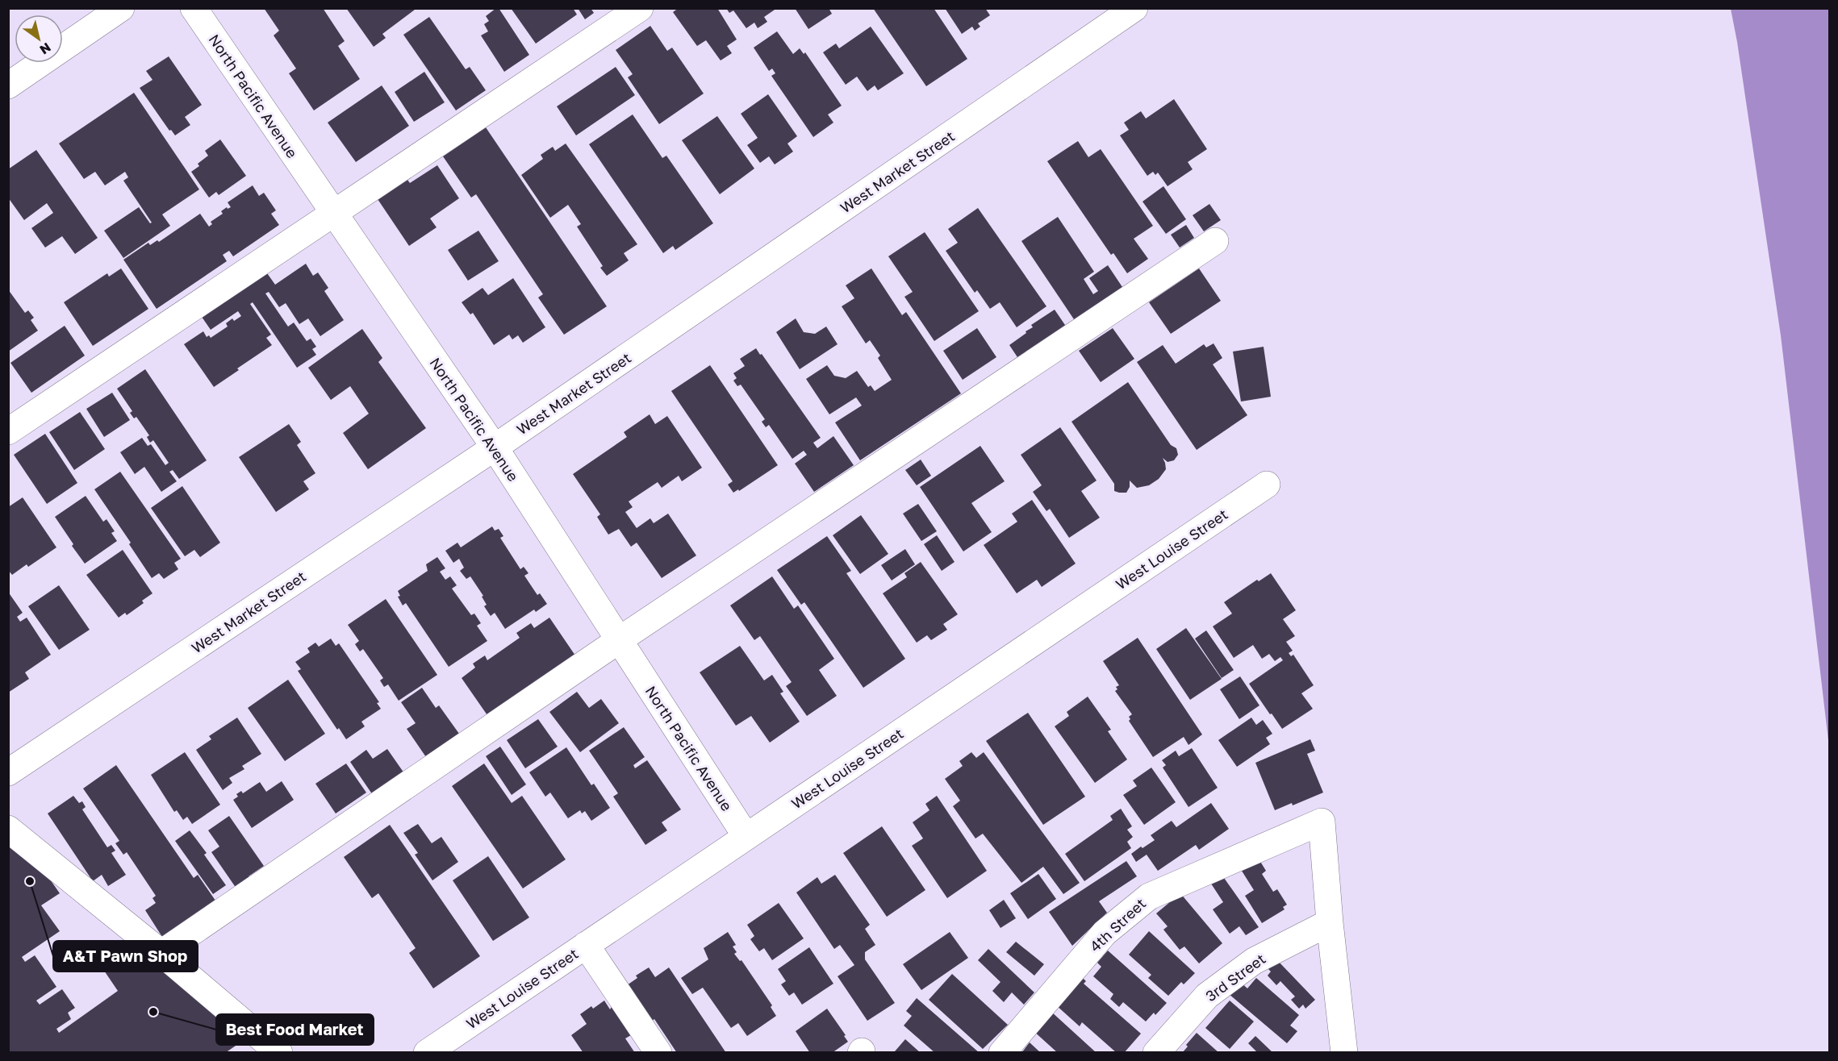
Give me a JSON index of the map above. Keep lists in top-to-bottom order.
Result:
{
  "streets": {
    "street": [
      "North Pacific Avenue",
      "West Market Street",
      "West Louise Street",
      "4th Street",
      "3rd Street"
    ]
  },
  "crossings": [
    ["North Pacific Avenue", "West Market Street"],
    ["North Pacific Avenue", "West Louise Street"],
    ["4th Street", "3rd Street"]
  ],
  "places": ["A&T Pawn Shop", "Best Food Market"],
  "north": "bottom right"
}
